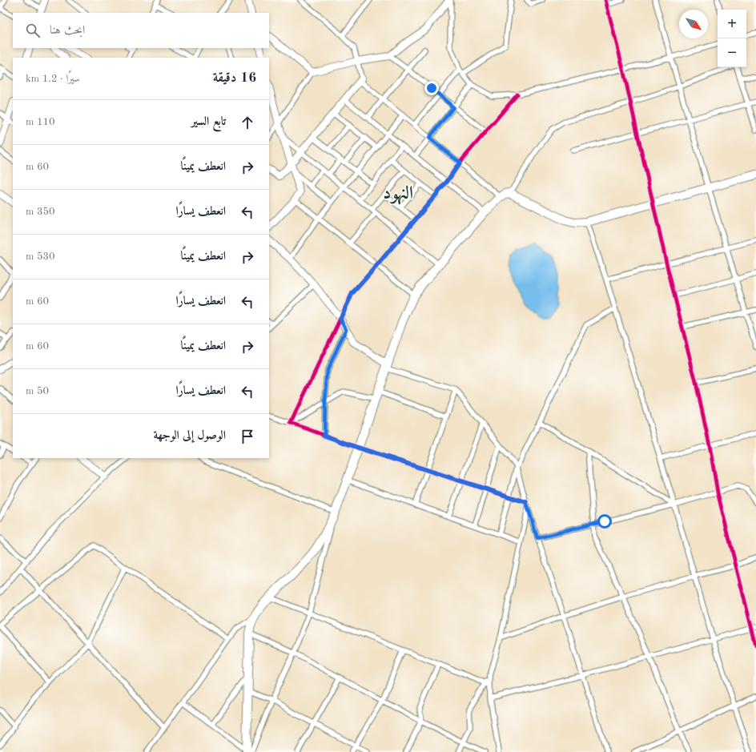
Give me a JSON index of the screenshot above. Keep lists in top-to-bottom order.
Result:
{
  "districts": ["النهود"],
  "north": "bottom right",
  "page": {
    "map_buttons": ["+", "−"],
    "search": "ابحث هنا",
    "heading": ["16 دقيقة", "سيرًا · 1.2 km"],
    "list": [
      ["تابع السير", "110 m"],
      ["انعطف يمينًا", "60 m"],
      ["انعطف يسارًا", "350 m"],
      ["انعطف يمينًا", "530 m"],
      ["انعطف يسارًا", "60 m"],
      ["انعطف يمينًا", "60 m"],
      ["انعطف يسارًا", "50 m"],
      "الوصول إلى الوجهة"
    ]
  }
}
